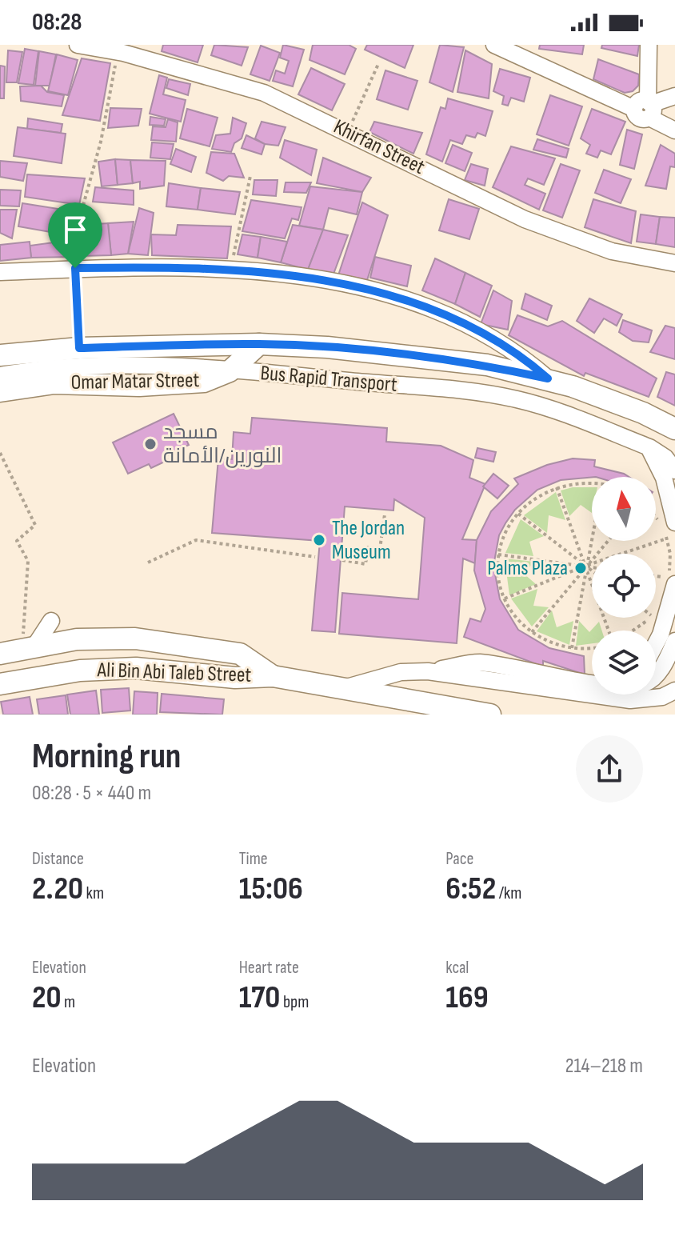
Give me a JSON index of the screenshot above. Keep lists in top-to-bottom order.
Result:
{
  "streets": {
    "main road": ["Omar Matar Street", "Ali Bin Abi Taleb Street"],
    "street": ["Khirfan Street", "Bus Rapid Transport"]
  },
  "crossings": [
    ["Bus Rapid Transport", "Omar Matar Street"]
  ],
  "places": ["مسجد النورين/الأمانة", "The Jordan Museum", "Palms Plaza"],
  "north": "top",
  "page": {
    "status": "08:28",
    "heading": ["Morning run", "08:28 · 5 × 440 m"],
    "stats": [
      ["Distance", "2.20 km"],
      ["Time", "15:06"],
      ["Pace", "6:52 /km"],
      ["Elevation", "20 m"],
      ["Heart rate", "170 bpm"],
      ["kcal", "169"]
    ],
    "chart": ["Elevation", "214–218 m"]
  }
}
